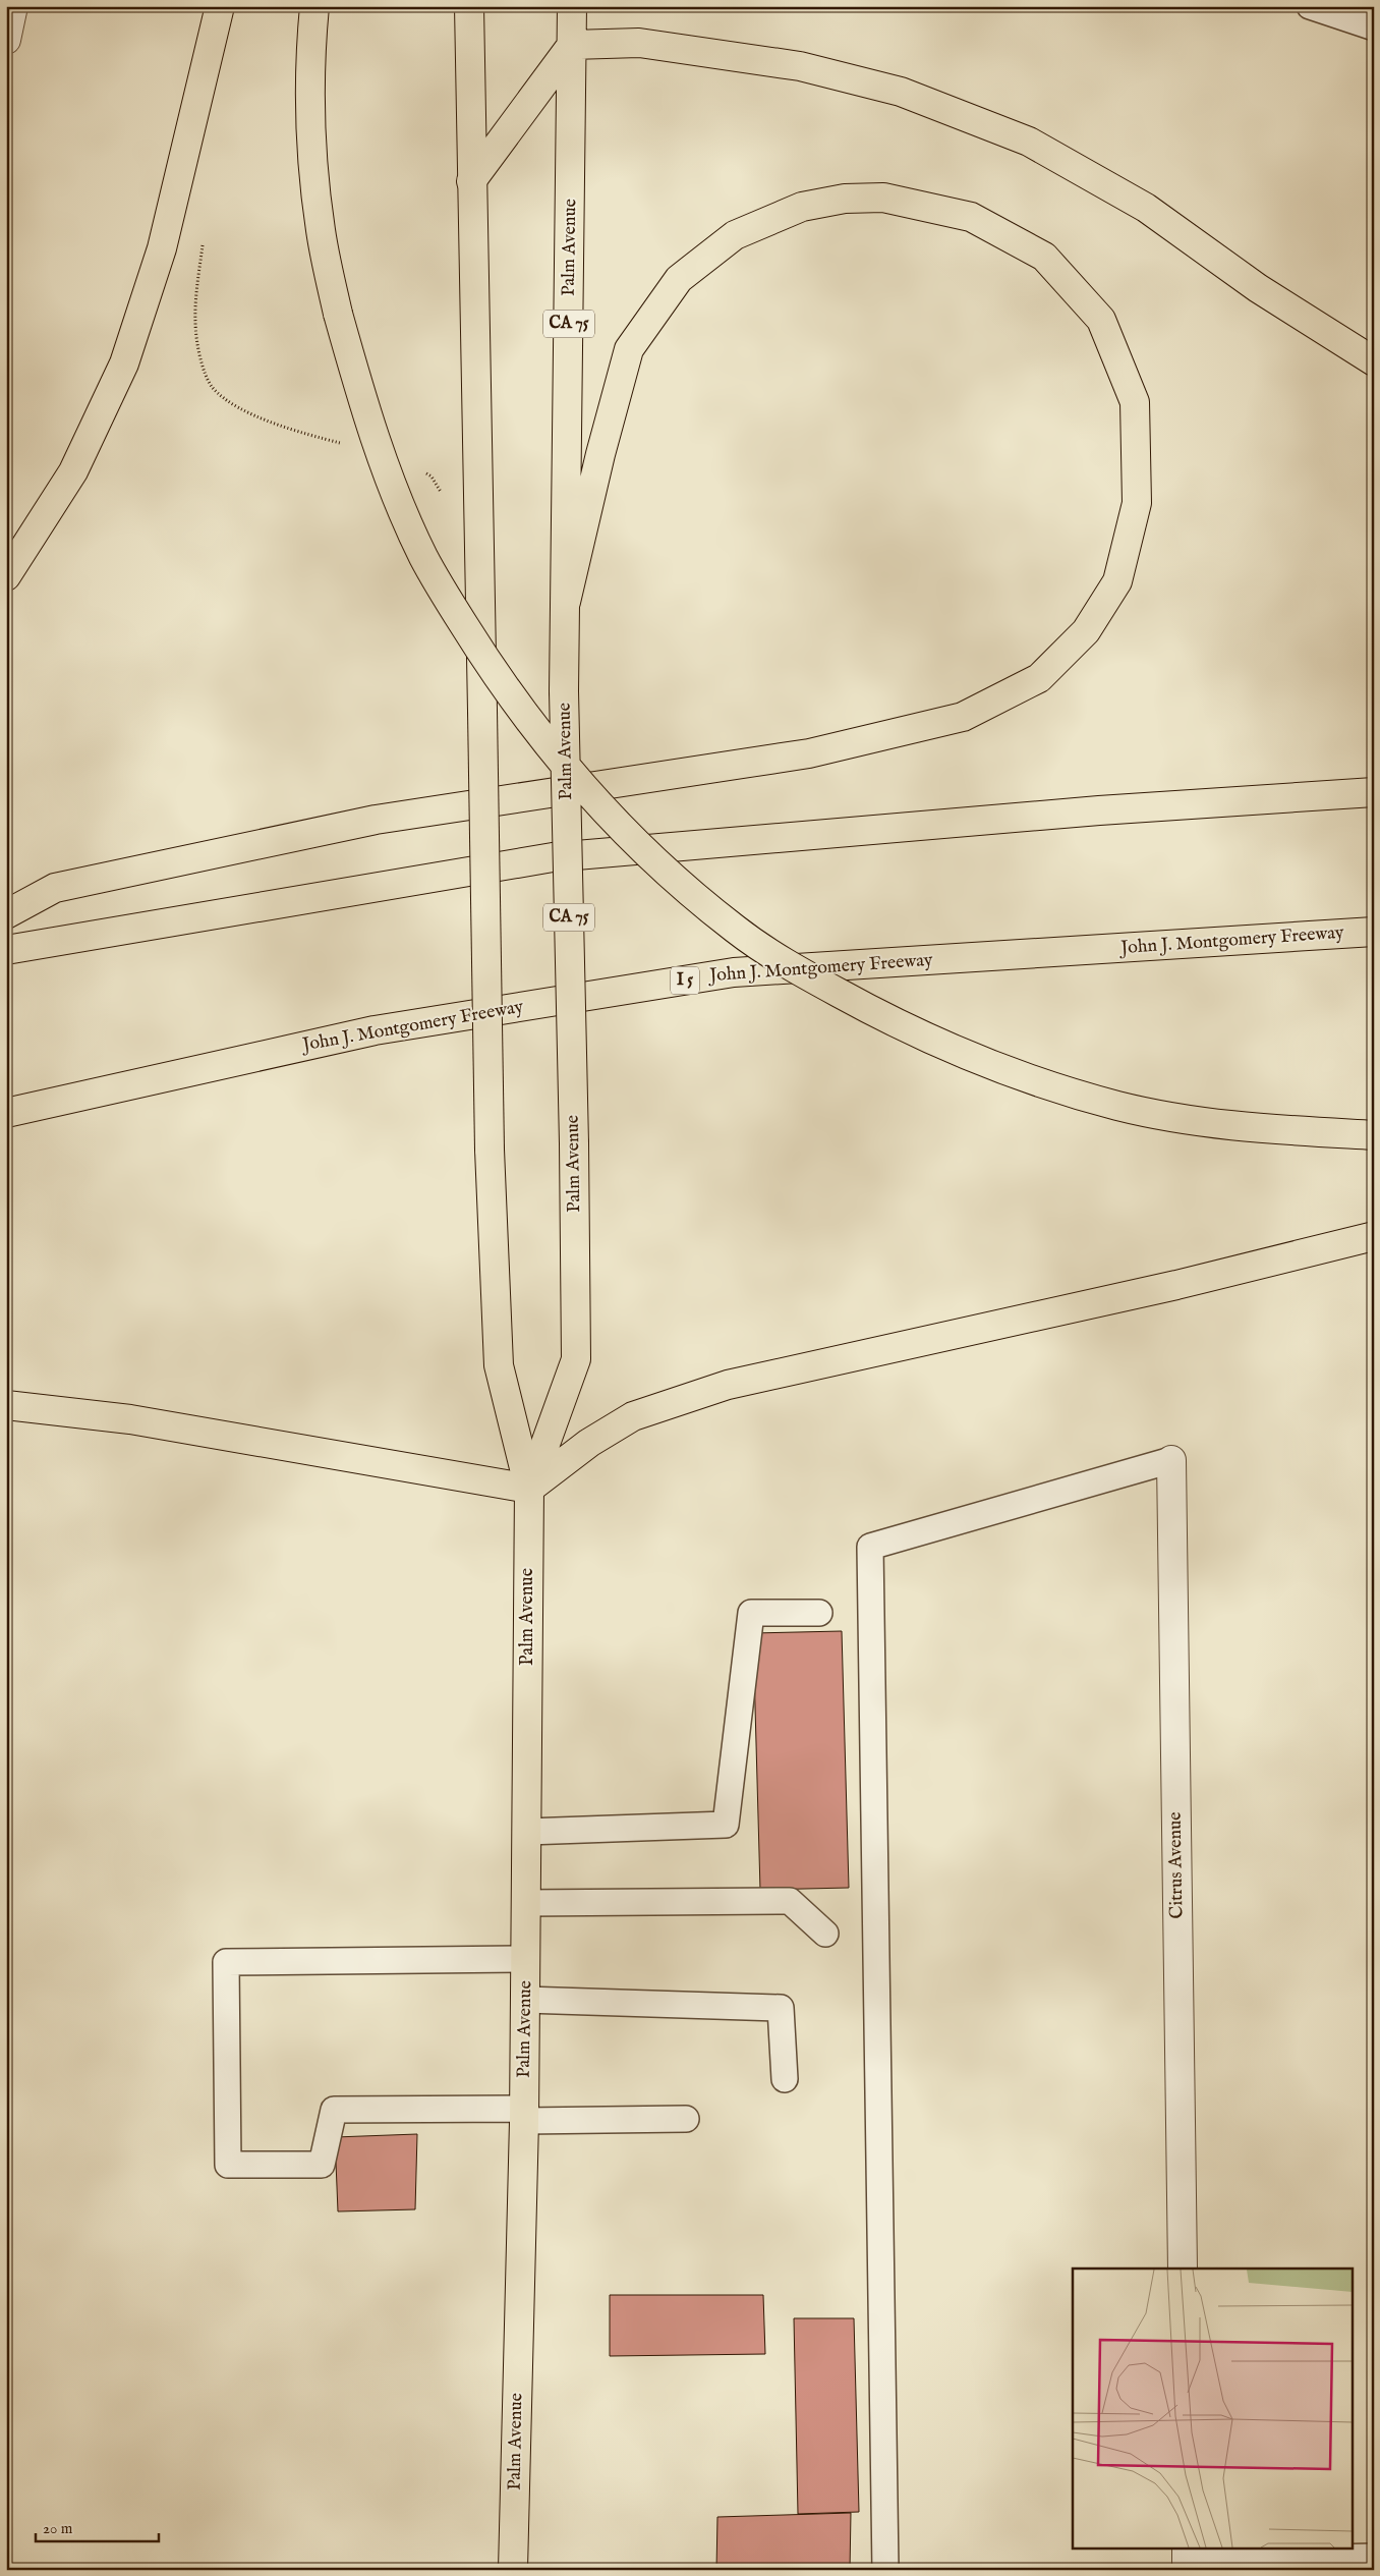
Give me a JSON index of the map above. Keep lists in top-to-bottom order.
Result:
{
  "streets": {
    "main road": [
      "Palm Avenue",
      "CA 75",
      "John J. Montgomery Freeway",
      "I 5"
    ],
    "street": ["Citrus Avenue"]
  },
  "scale_bar": "20 m"
}
